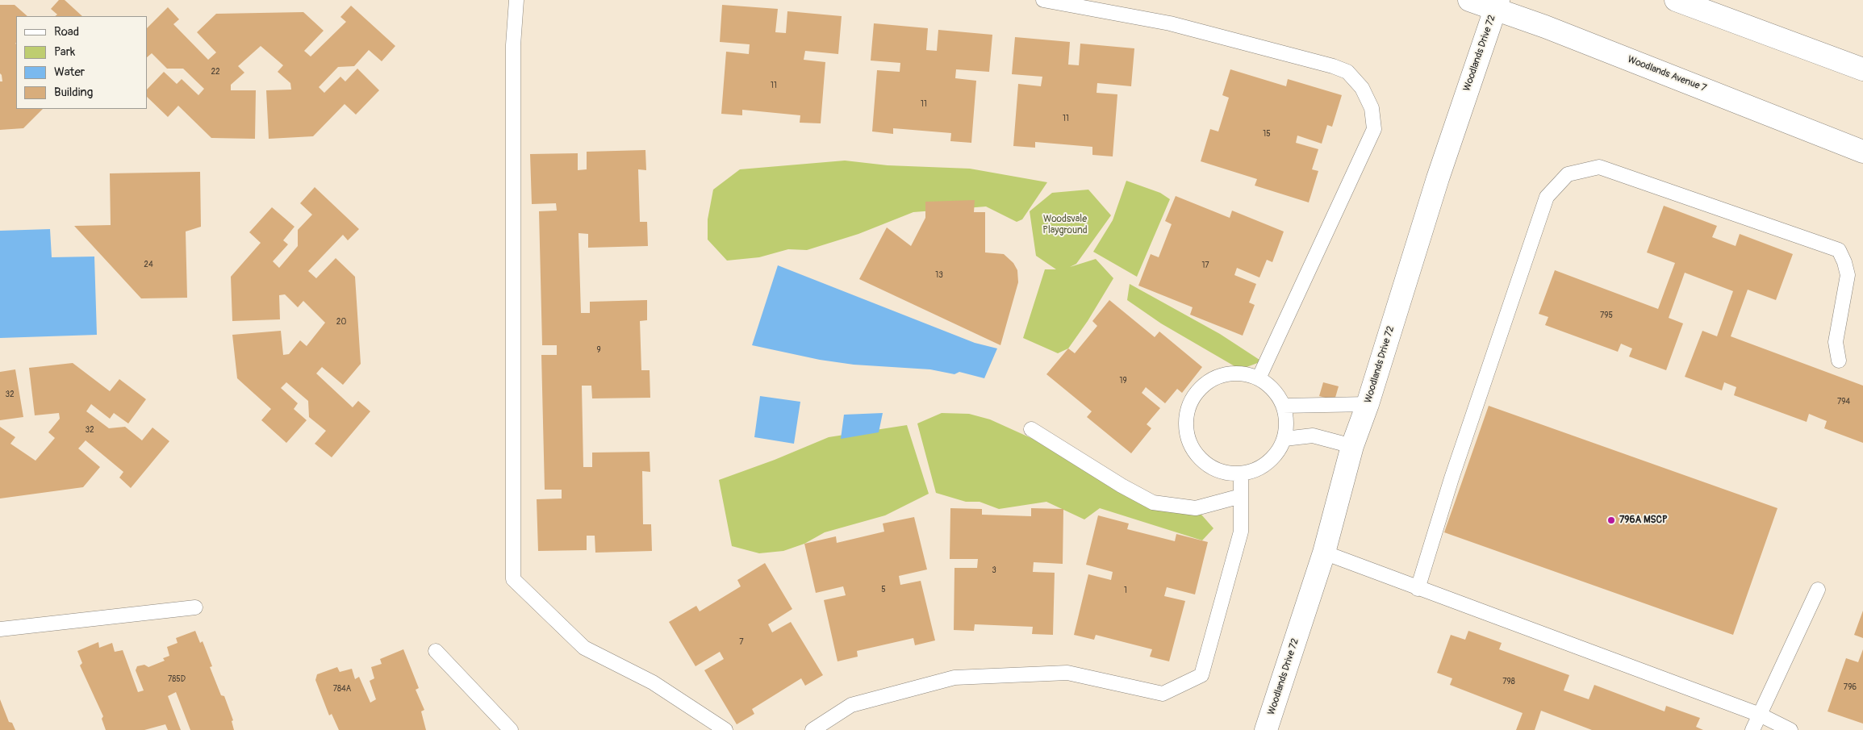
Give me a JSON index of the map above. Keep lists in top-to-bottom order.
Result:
{
  "streets": {
    "street": ["Woodlands Drive 72", "Woodlands Avenue 7"]
  },
  "crossings": [
    ["Woodlands Drive 72", "Woodlands Avenue 7"]
  ],
  "parks": ["Woodsvale Playground"],
  "places": ["796A MSCP"],
  "house_numbers": [
    "22",
    "11",
    "11",
    "11",
    "15",
    "24",
    "17",
    "13",
    "795",
    "20",
    "9",
    "19",
    "32",
    "794",
    "32",
    "3",
    "5",
    "1",
    "7",
    "785D",
    "798",
    "796",
    "784A"
  ],
  "legend": [
    "Road",
    "Park",
    "Water",
    "Building"
  ]
}
